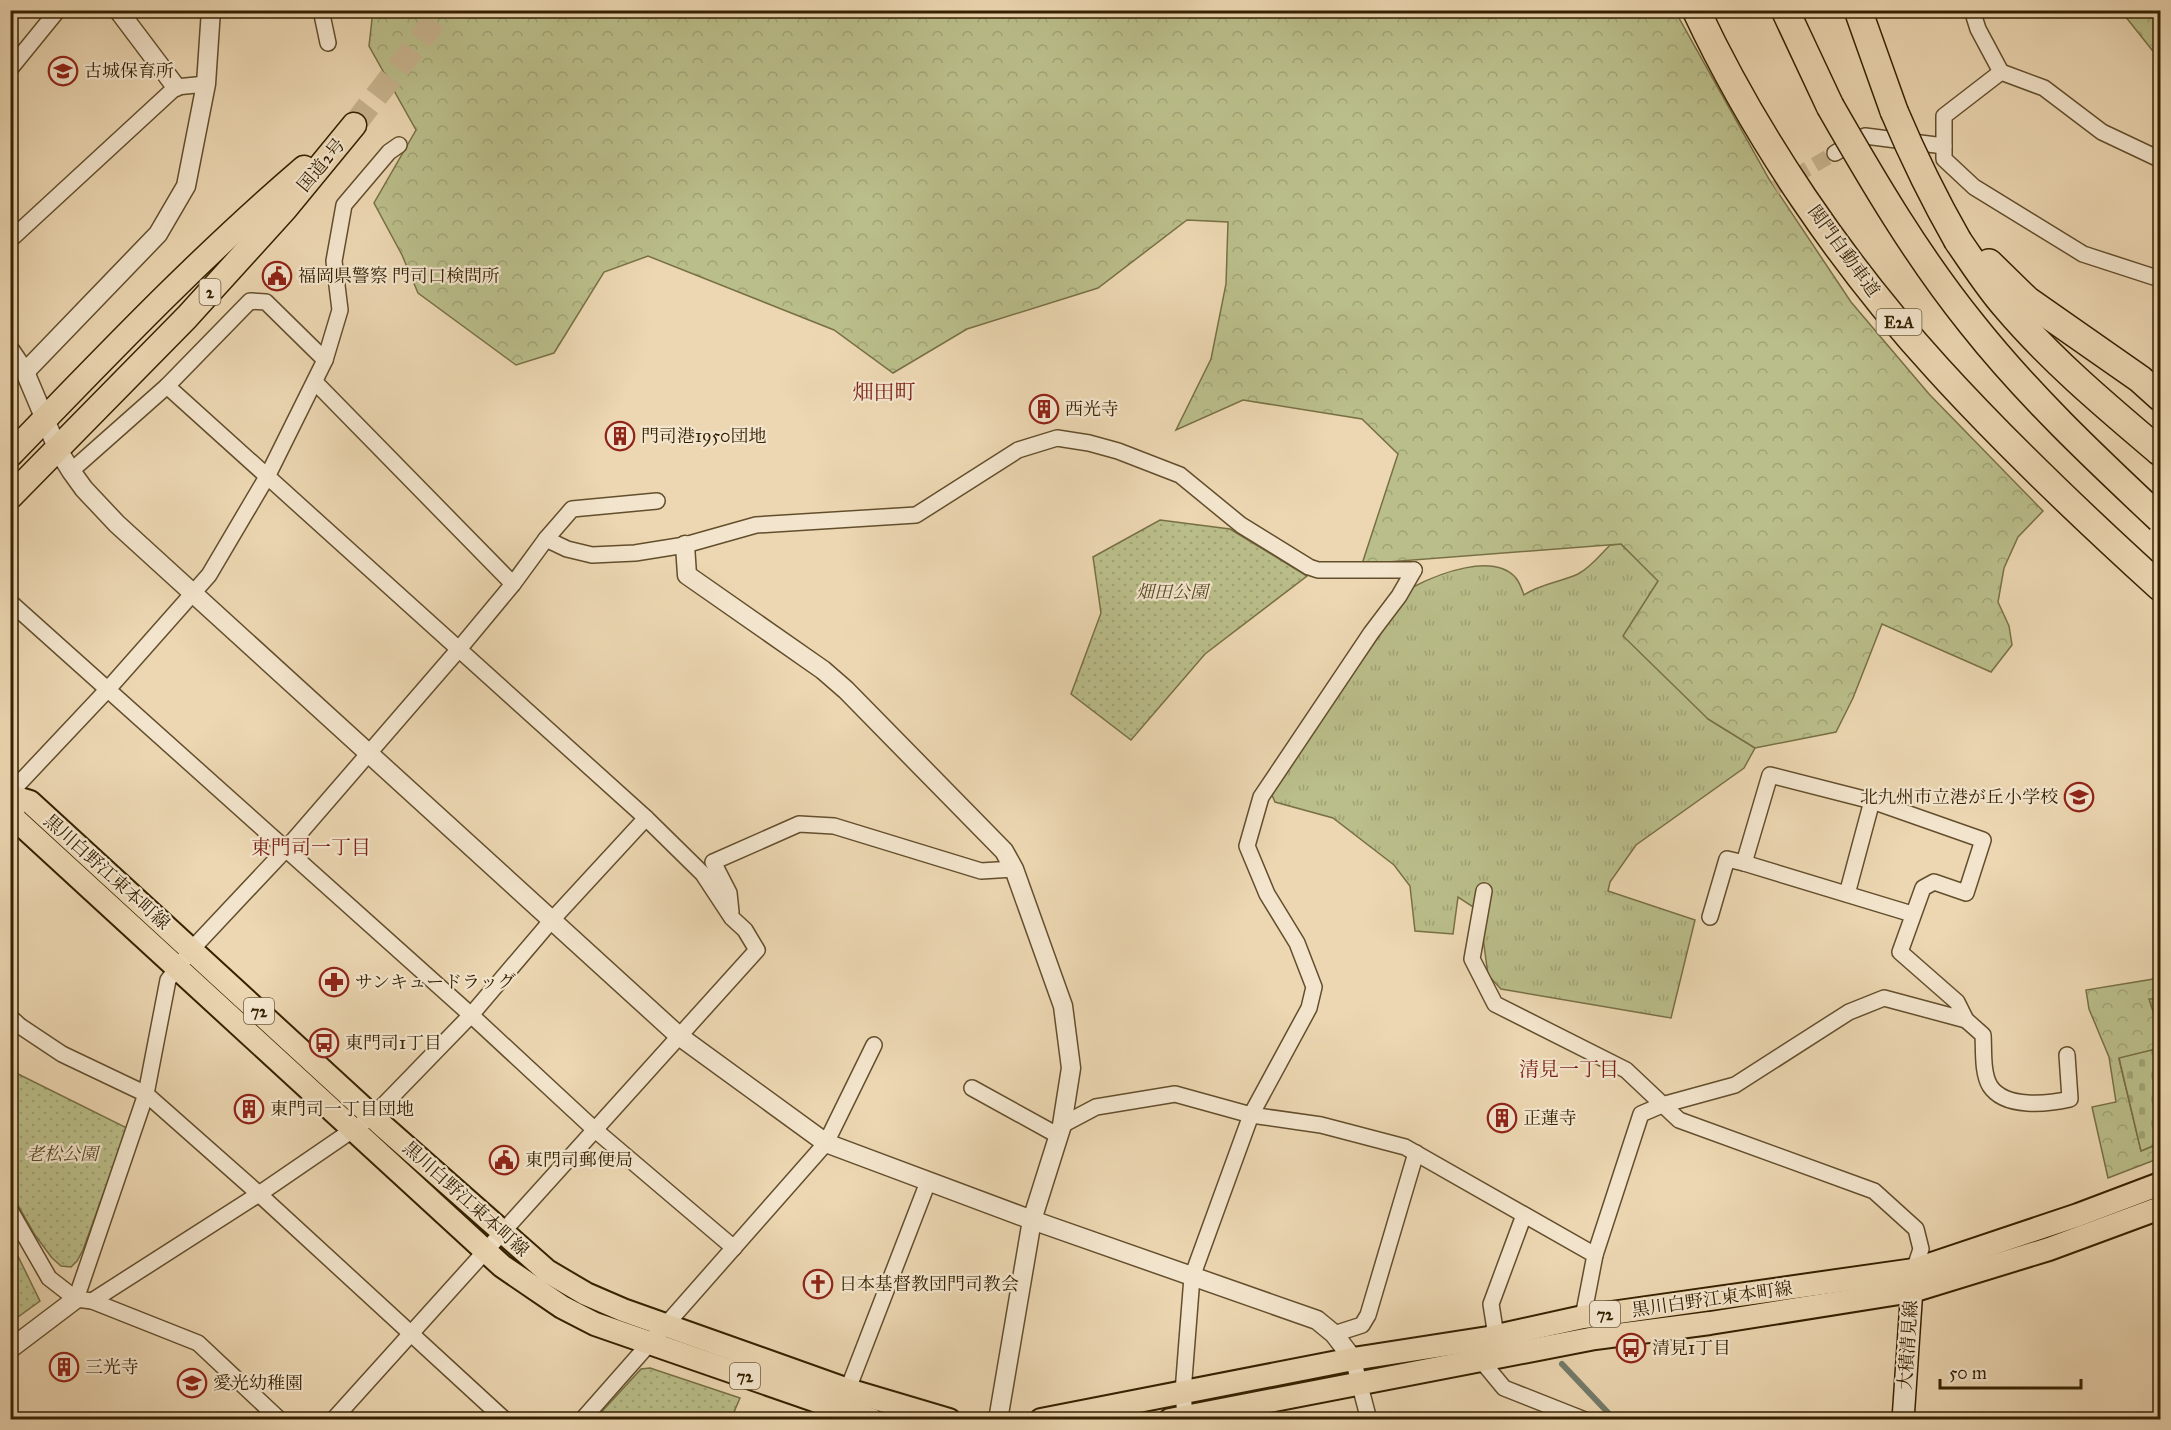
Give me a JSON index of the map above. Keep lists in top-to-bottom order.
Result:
{
  "streets": {
    "highway": [
      "国道2号",
      "関門自動車道",
      "2",
      "E2A"
    ],
    "main road": ["黒川白野江東本町線", "72", "大積清見線"]
  },
  "crossings": [
    ["黒川白野江東本町線", "大積清見線"]
  ],
  "districts": ["畑田町", "東門司一丁目", "清見一丁目"],
  "parks": ["畑田公園", "老松公園"],
  "places": {
    "school or university": ["古城保育所", "北九州市立港が丘小学校", "愛光幼稚園"],
    "public building": ["福岡県警察 門司口検問所", "東門司郵便局"],
    "building": [
      "西光寺",
      "門司港1950団地",
      "東門司一丁目団地",
      "正蓮寺",
      "三光寺"
    ],
    "pharmacy": ["サンキュードラッグ"],
    "bus stop": ["東門司1丁目", "清見1丁目"],
    "church": ["日本基督教団門司教会"]
  },
  "scale_bar": "50 m"
}
